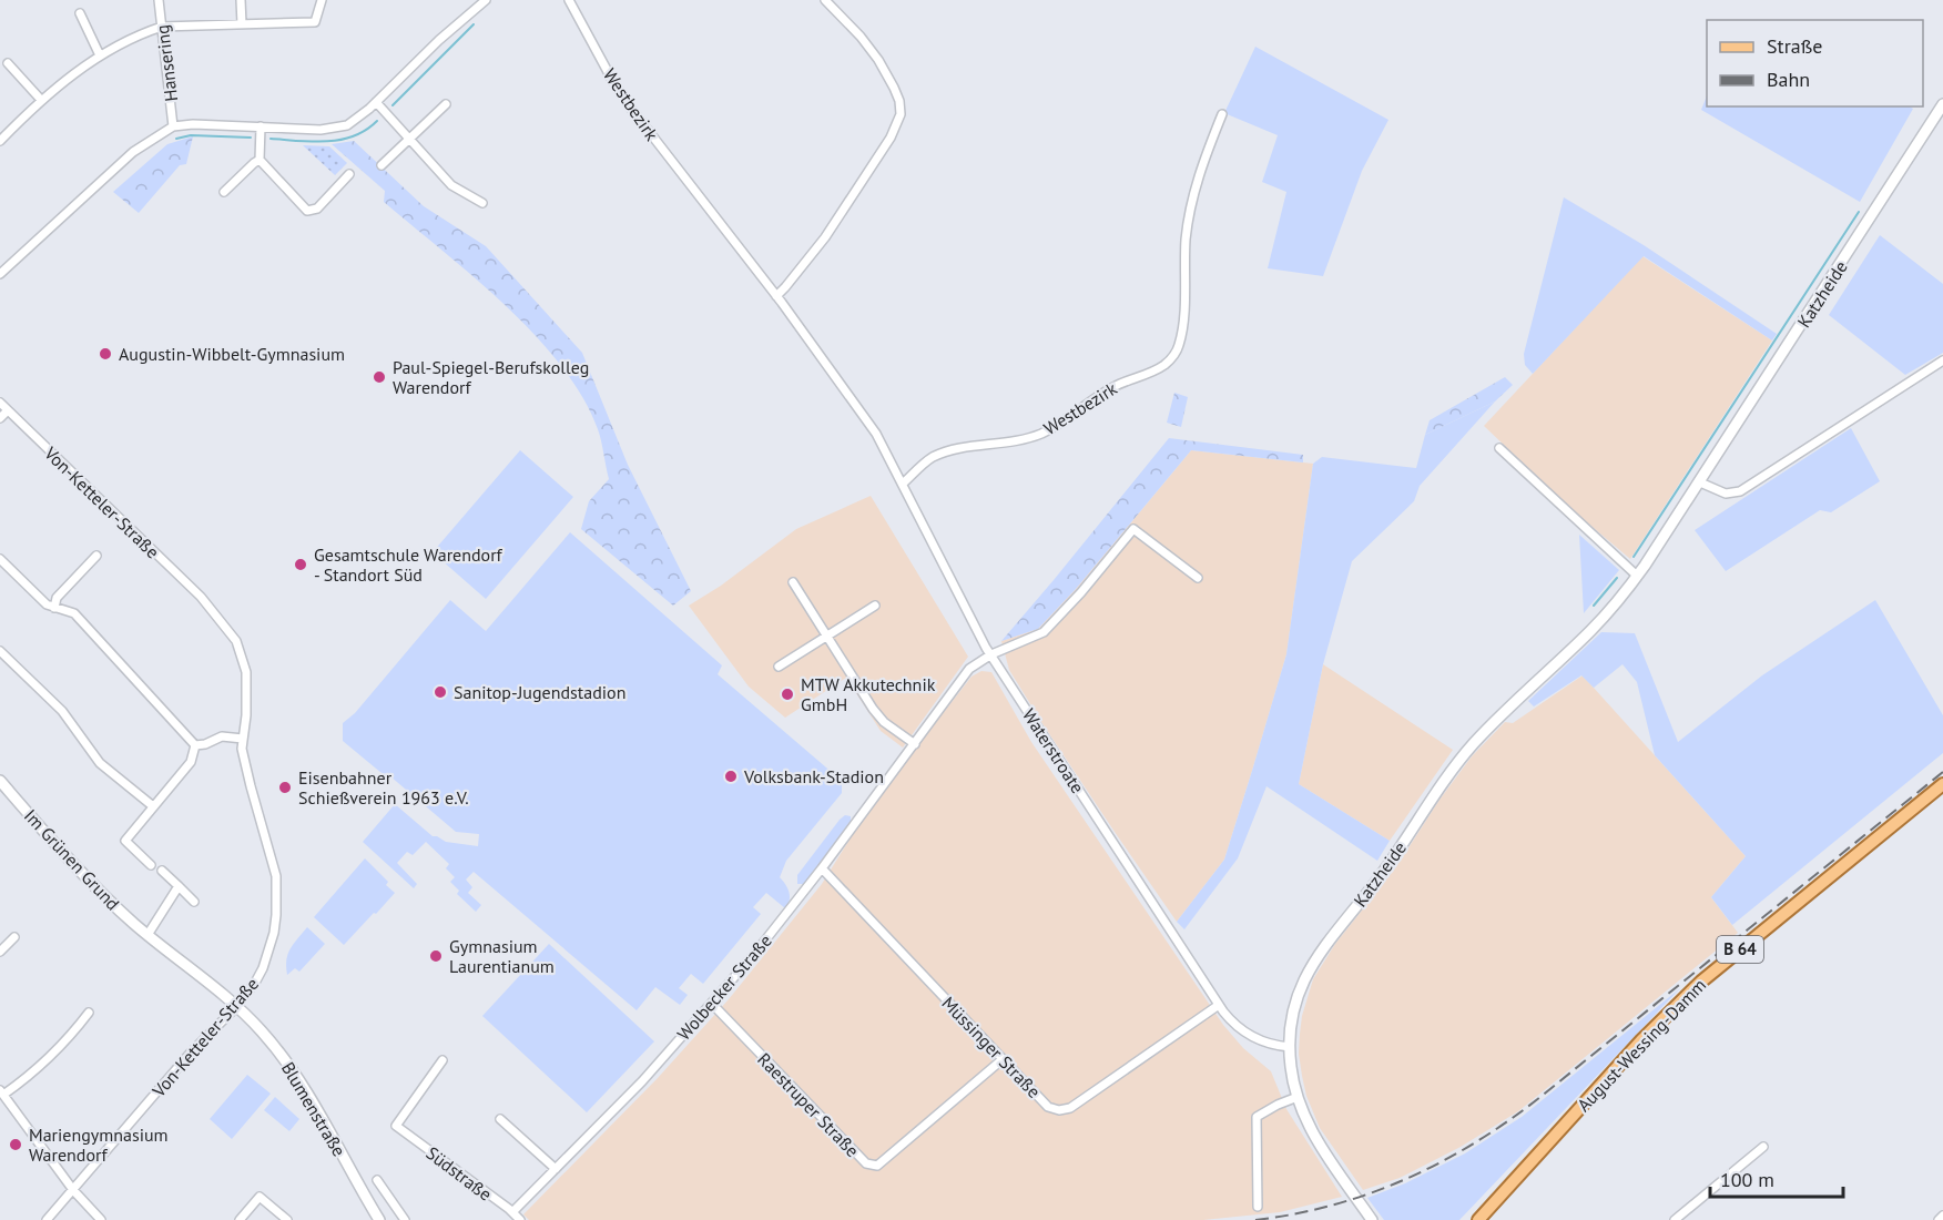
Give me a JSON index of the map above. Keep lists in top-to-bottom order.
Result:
{
  "streets": {
    "main road": ["B 64", "August-Wessing-Damm"],
    "street": [
      "Hansering",
      "Westbezirk",
      "Katzheide",
      "Von-Ketteler-Straße",
      "Waterstroate",
      "Im Grünen Grund",
      "Wolbecker Straße",
      "Müssinger Straße",
      "Raestruper Straße",
      "Blumenstraße",
      "Südstraße"
    ]
  },
  "crossings": [
    ["Westbezirk", "Waterstroate"],
    ["Westbezirk", "Wolbecker Straße"],
    ["Katzheide", "Waterstroate"],
    ["Von-Ketteler-Straße", "Im Grünen Grund"],
    ["Von-Ketteler-Straße", "Blumenstraße"],
    ["Waterstroate", "Wolbecker Straße"],
    ["Waterstroate", "Müssinger Straße"],
    ["Im Grünen Grund", "Blumenstraße"],
    ["Wolbecker Straße", "Müssinger Straße"],
    ["Wolbecker Straße", "Raestruper Straße"],
    ["Wolbecker Straße", "Südstraße"],
    ["Müssinger Straße", "Raestruper Straße"]
  ],
  "places": [
    "Augustin-Wibbelt-Gymnasium",
    "Paul-Spiegel-Berufskolleg Warendorf",
    "Gesamtschule Warendorf - Standort Süd",
    "Sanitop-Jugendstadion",
    "MTW Akkutechnik GmbH",
    "Volksbank-Stadion",
    "Eisenbahner Schießverein 1963 e.V.",
    "Gymnasium Laurentianum",
    "Mariengymnasium Warendorf"
  ],
  "legend": ["Straße", "Bahn"],
  "scale_bar": "100 m"
}
